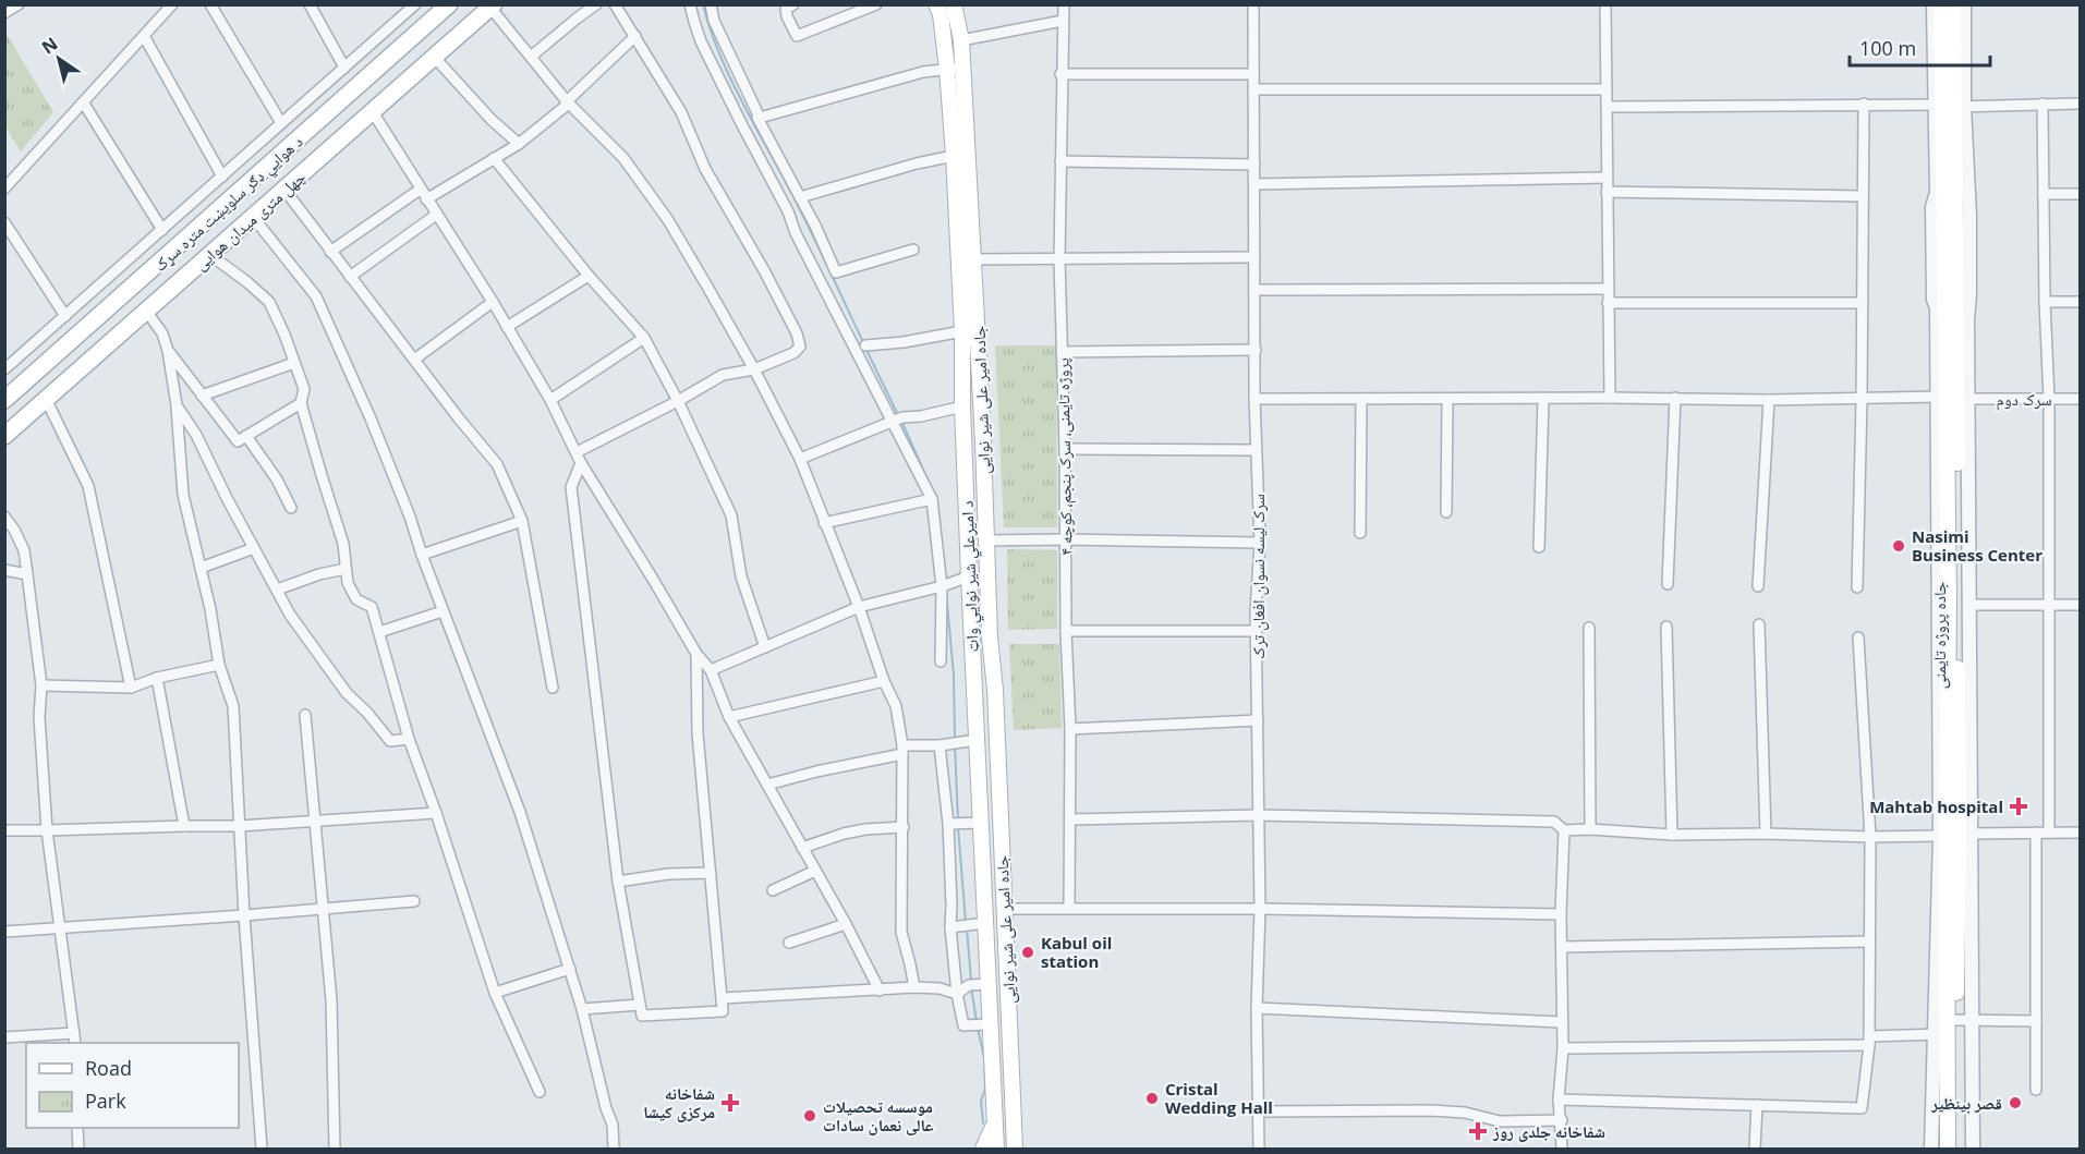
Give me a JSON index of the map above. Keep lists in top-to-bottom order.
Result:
{
  "streets": {
    "main road": [
      "د هوايي ډګر سلویښت متره سړک",
      "چهل متری میدان هوایی",
      "جاده امیر علی شیر نوایی",
      "د امیرعلي شیر نوايي واټ",
      "جاده پروژه تایمنی"
    ],
    "street": ["سرک دوم", "پروژه تایمنی، سرک پنجم، کوچه ۴", "سرک لیسه نسوان افغان‌ ترک"]
  },
  "crossings": [
    ["سرک دوم", "سرک لیسه نسوان افغان‌ ترک"],
    ["سرک دوم", "جاده پروژه تایمنی"],
    ["جاده امیر علی شیر نوایی", "د امیرعلي شیر نوايي واټ"]
  ],
  "places": {
    "other": [
      "Nasimi Business Center",
      "Kabul oil station",
      "Cristal Wedding Hall",
      "قصر بینظیر",
      "موسسه تحصیلات عالی نعمان سادات"
    ],
    "health": ["Mahtab hospital", "شفاخانه مرکزی کیشا", "شفاخانه جلدی روز"]
  },
  "legend": ["Road", "Park"],
  "scale_bar": "100 m",
  "north": "top left"
}
